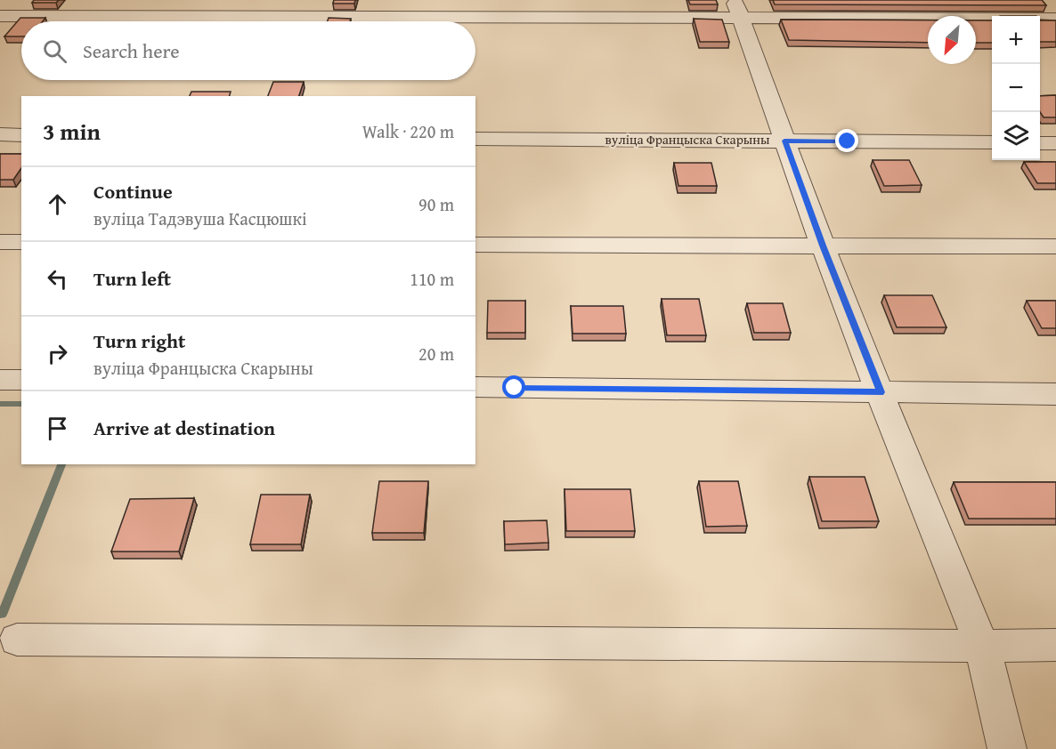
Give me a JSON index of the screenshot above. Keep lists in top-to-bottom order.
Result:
{
  "streets": {
    "street": ["вуліца Францыска Скарыны"]
  },
  "north": "bottom left",
  "page": {
    "map_buttons": ["+", "−"],
    "search": "Search here",
    "heading": ["3 min", "Walk · 220 m"],
    "list": [
      ["Continue", "вуліца Тадэвуша Касцюшкі", "90 m"],
      ["Turn left", "110 m"],
      ["Turn right", "вуліца Францыска Скарыны", "20 m"],
      "Arrive at destination"
    ]
  }
}
